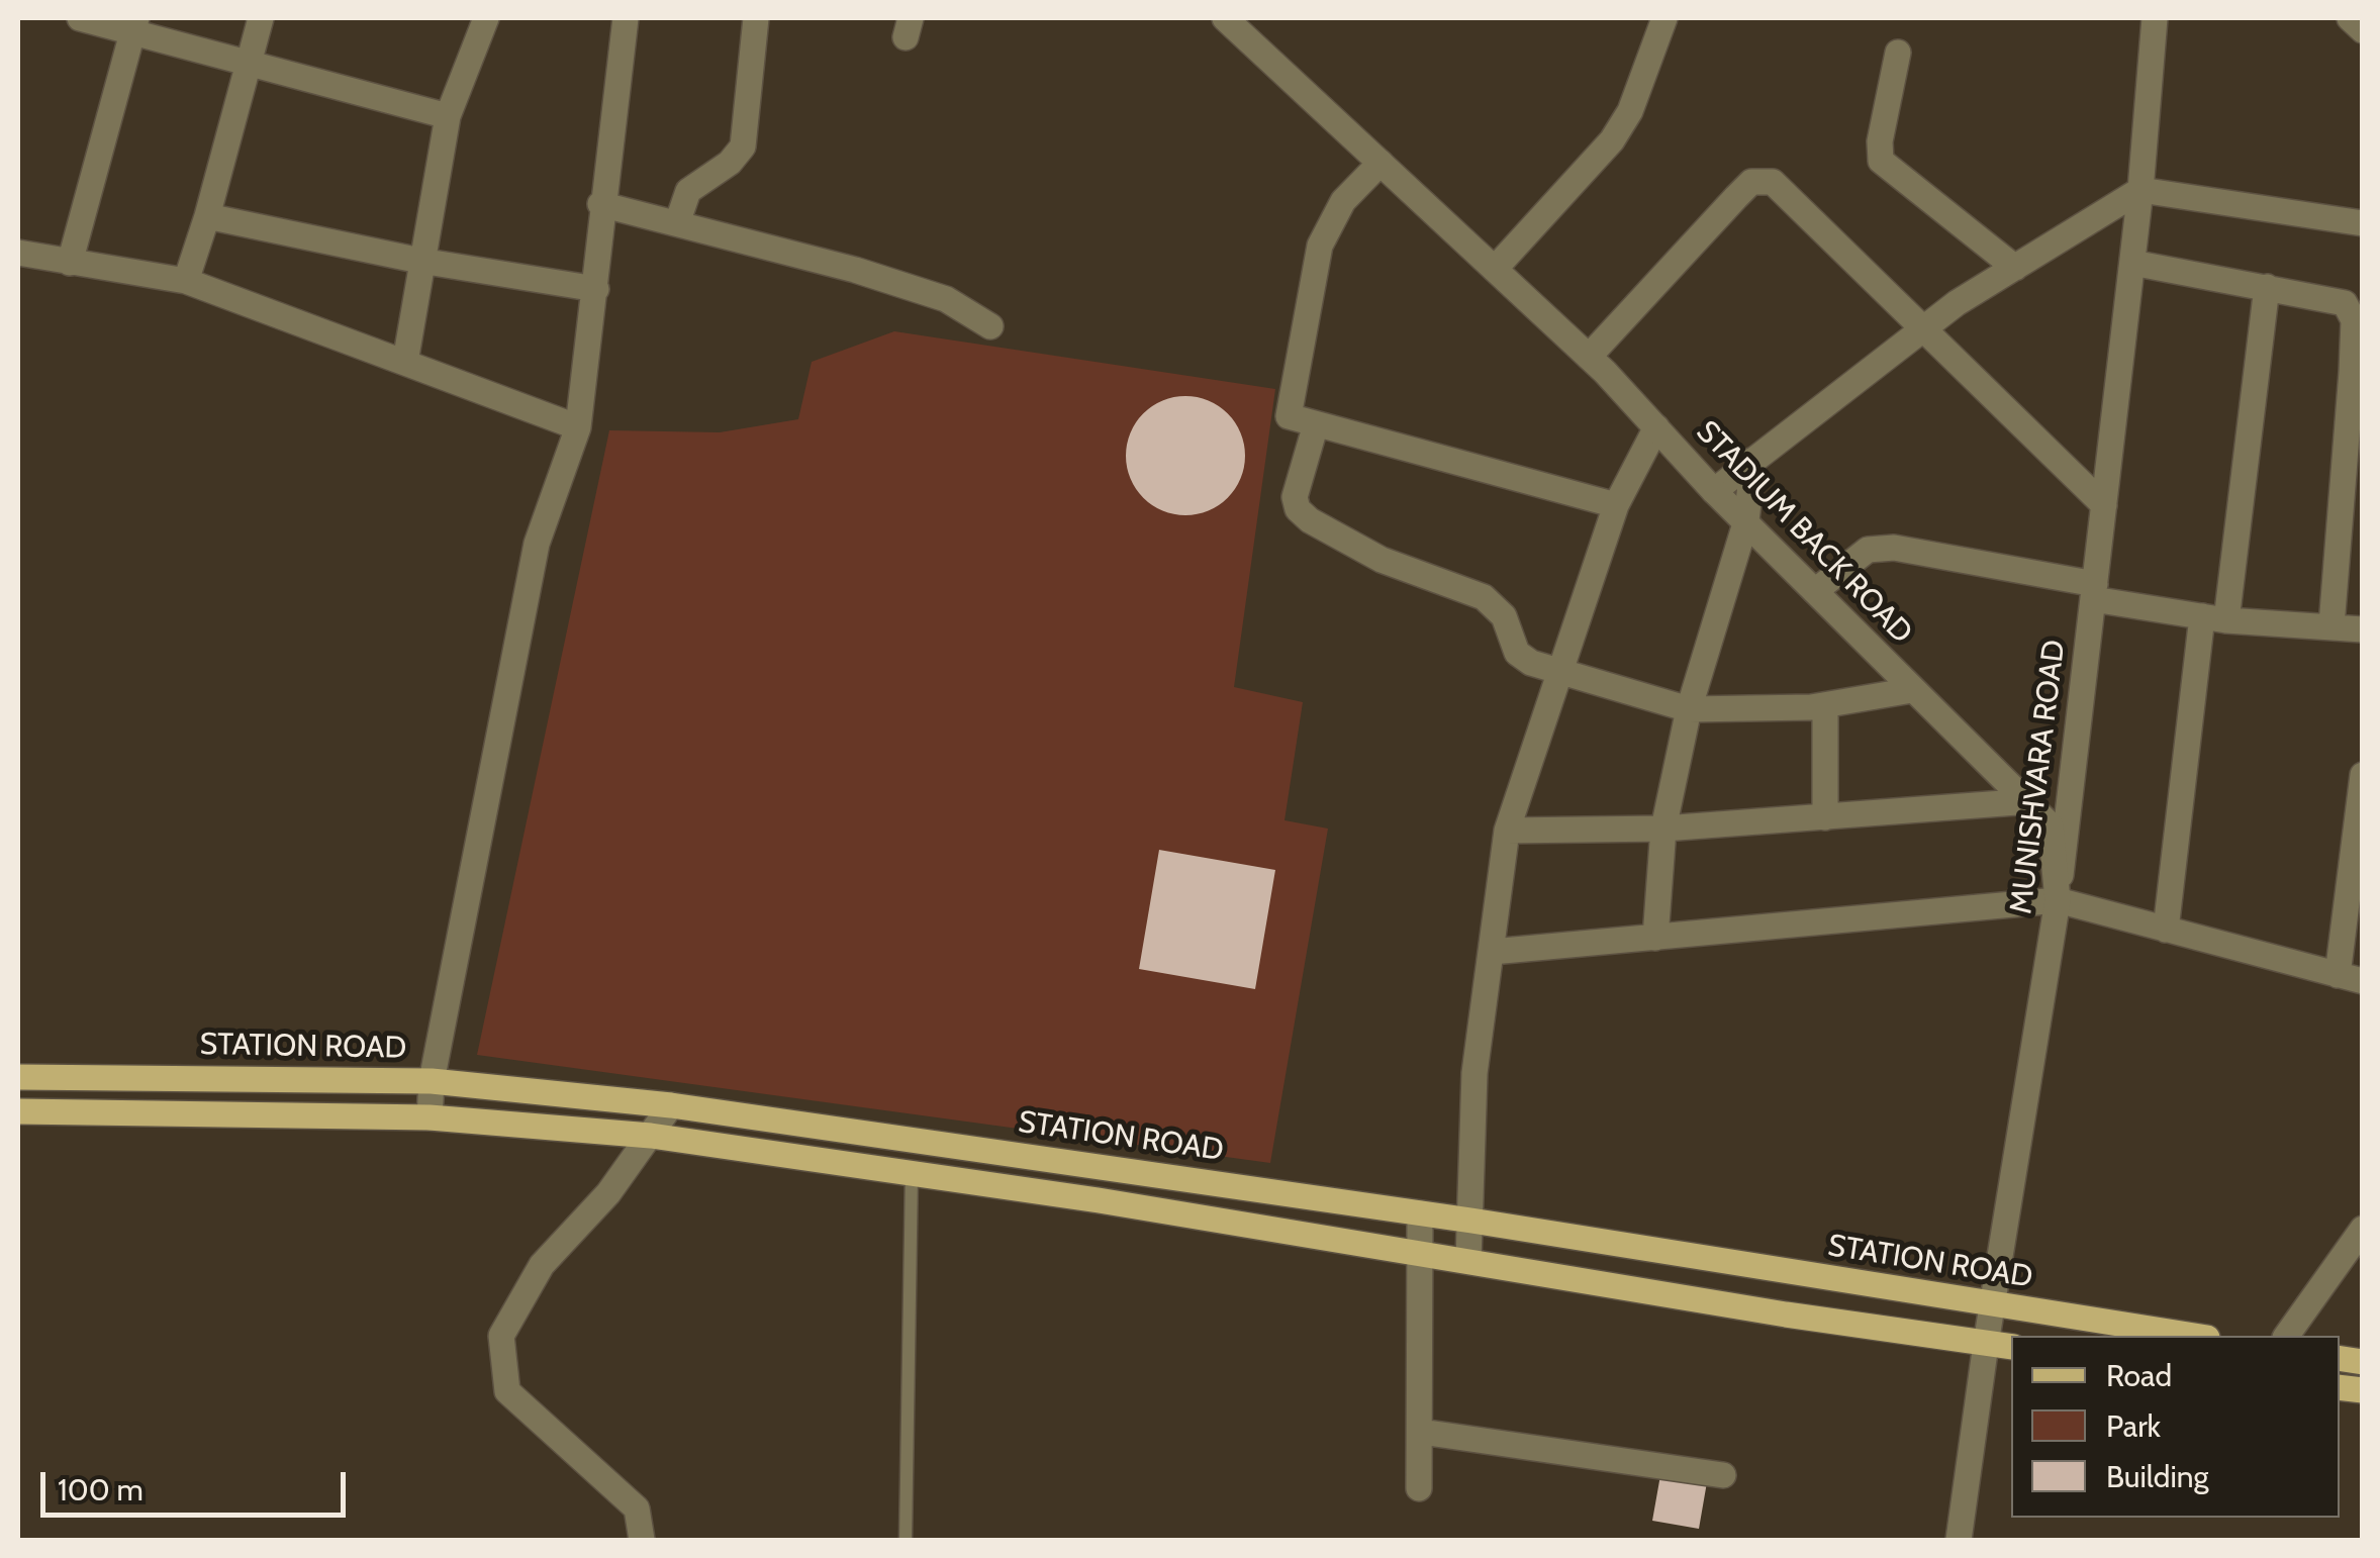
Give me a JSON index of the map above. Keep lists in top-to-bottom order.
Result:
{
  "streets": {
    "main road": ["STATION ROAD"],
    "street": ["STADIUM BACK ROAD", "MUNISHVARA ROAD"]
  },
  "crossings": [
    ["STADIUM BACK ROAD", "MUNISHVARA ROAD"],
    ["MUNISHVARA ROAD", "STATION ROAD"]
  ],
  "legend": ["Road", "Park", "Building"],
  "scale_bar": "100 m"
}
